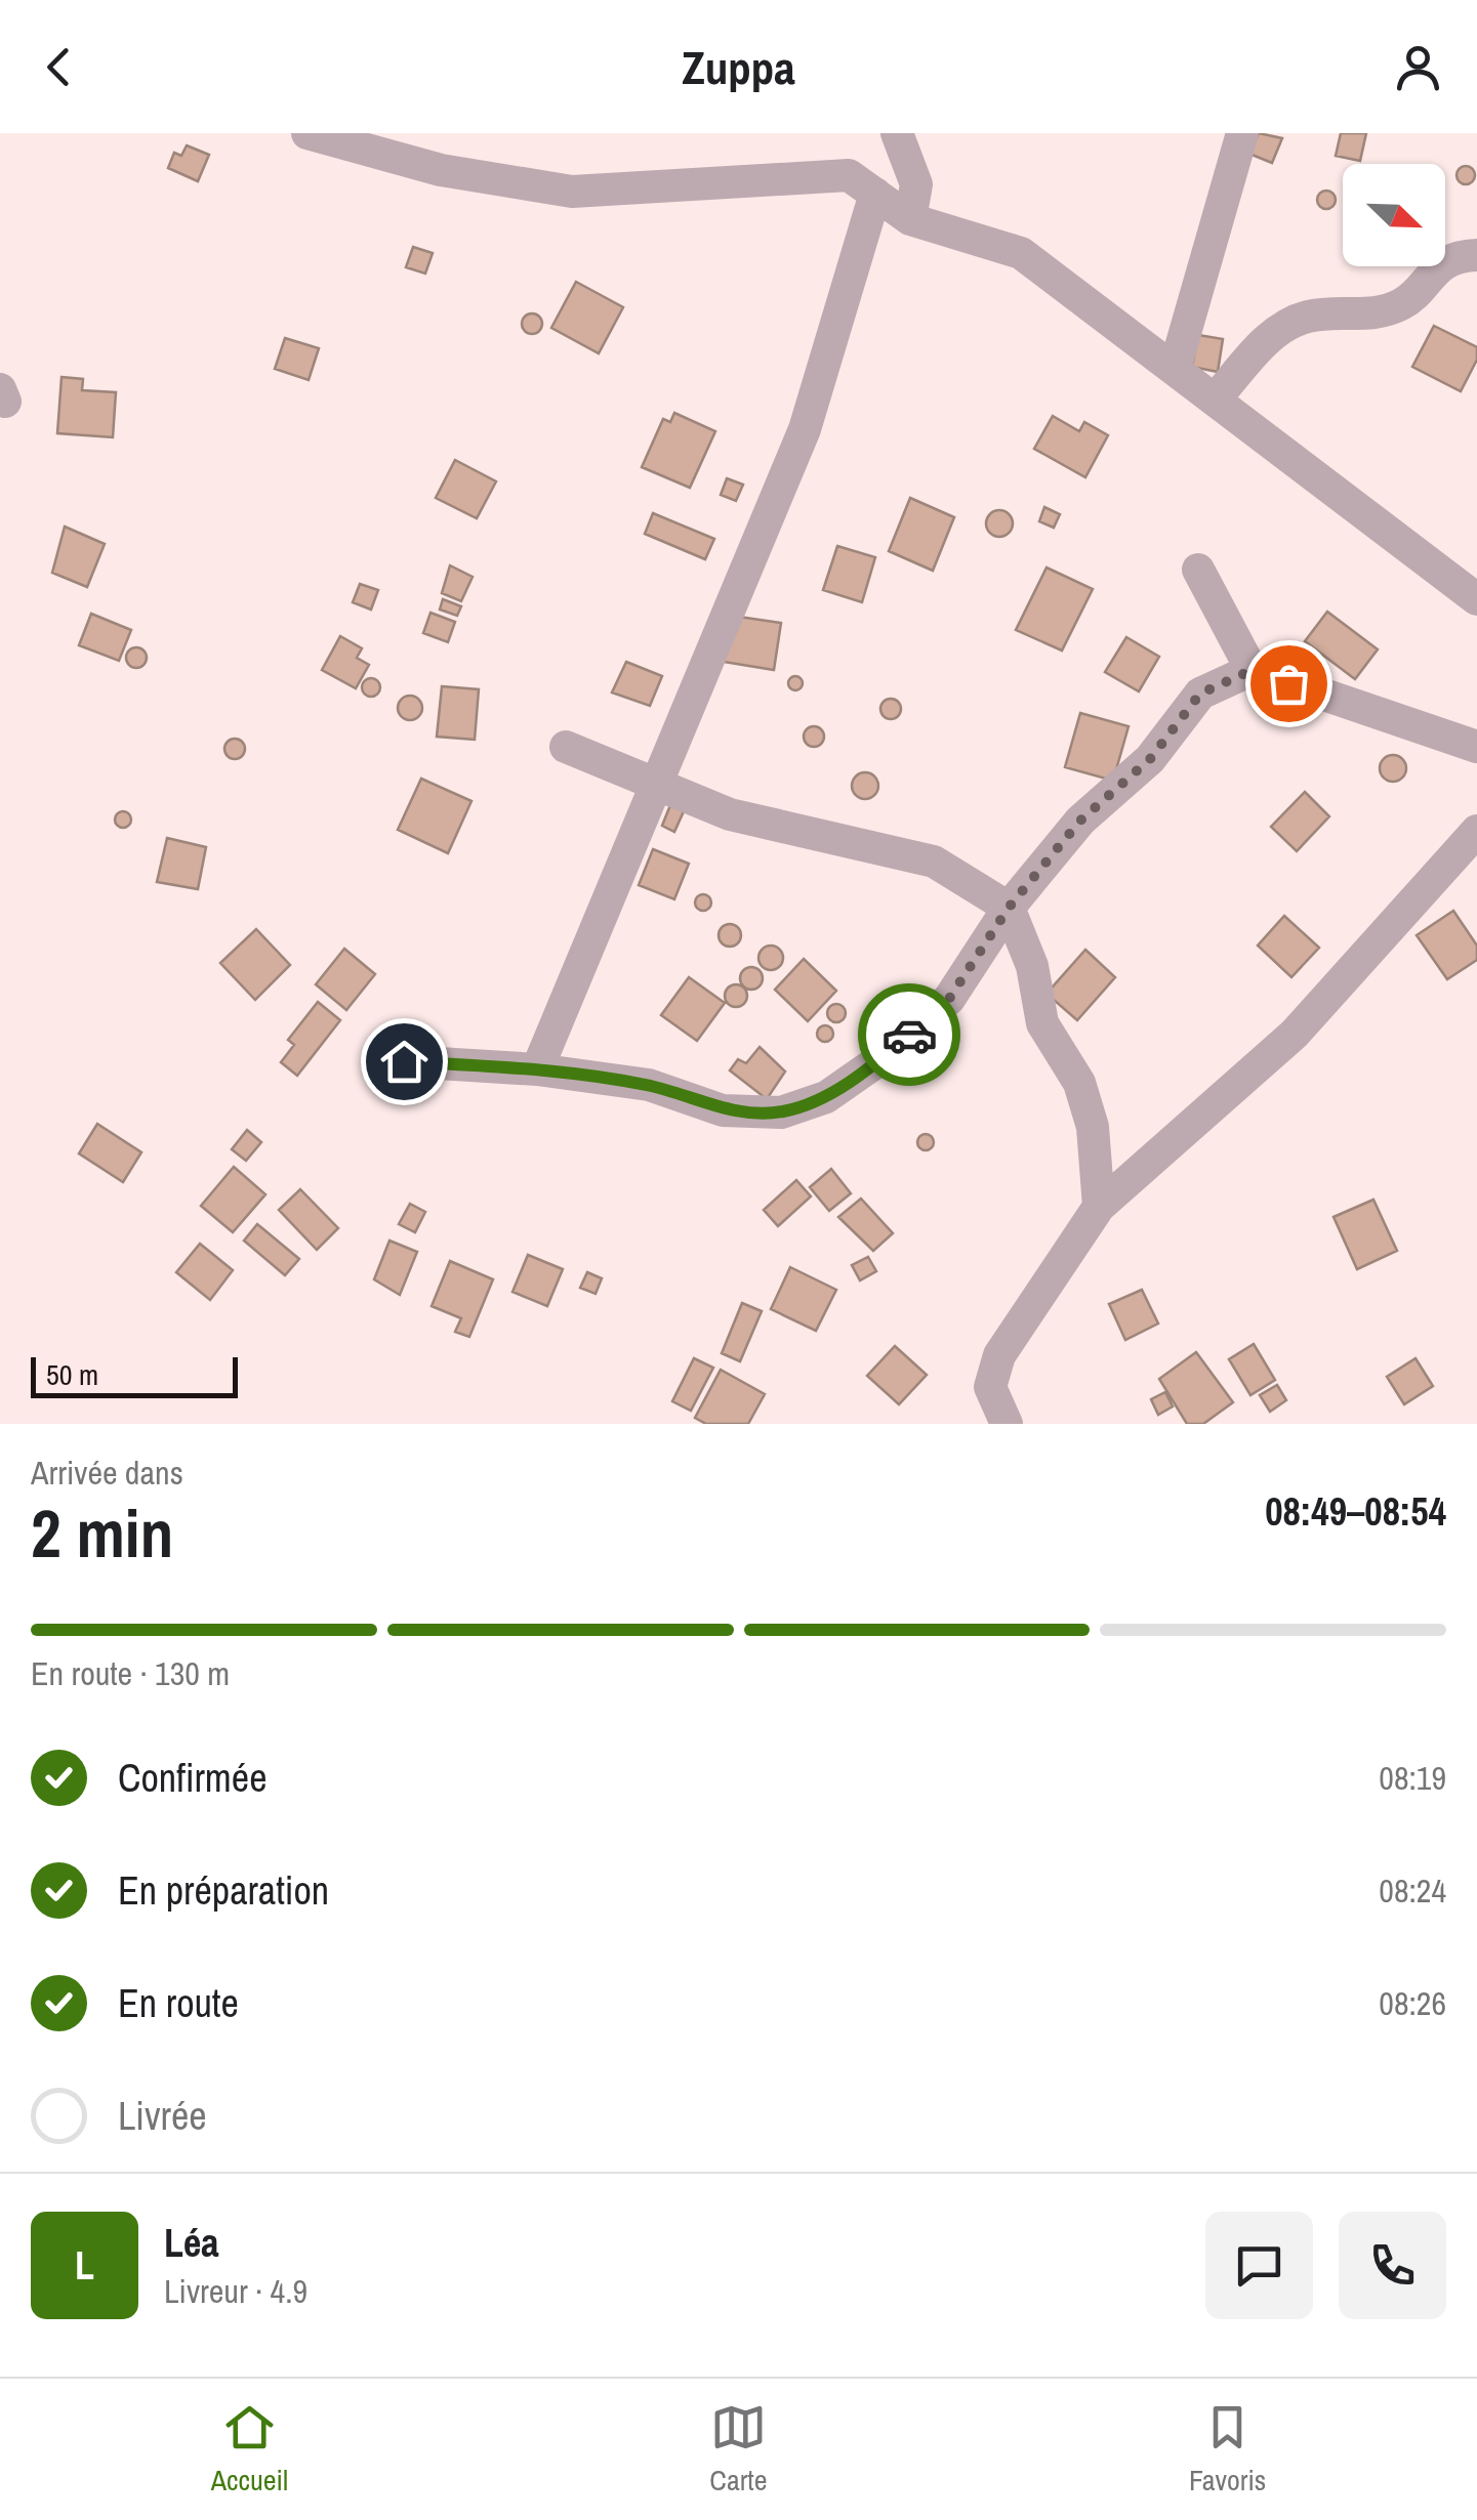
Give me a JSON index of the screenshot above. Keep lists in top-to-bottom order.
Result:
{
  "scale_bar": "50 m",
  "north": "bottom right",
  "page": {
    "header": "Zuppa",
    "scale": "50 m",
    "heading": ["2 min", "Arrivée dans", "08:49–08:54"],
    "panel": ["Léa", "Livreur · 4.9"],
    "bar": "En route · 130 m",
    "list": [
      ["Confirmée", "08:19"],
      ["En préparation", "08:24"],
      ["En route", "08:26"],
      "Livrée"
    ],
    "round": "L",
    "tabs": ["Accueil", "Carte", "Favoris"]
  }
}
